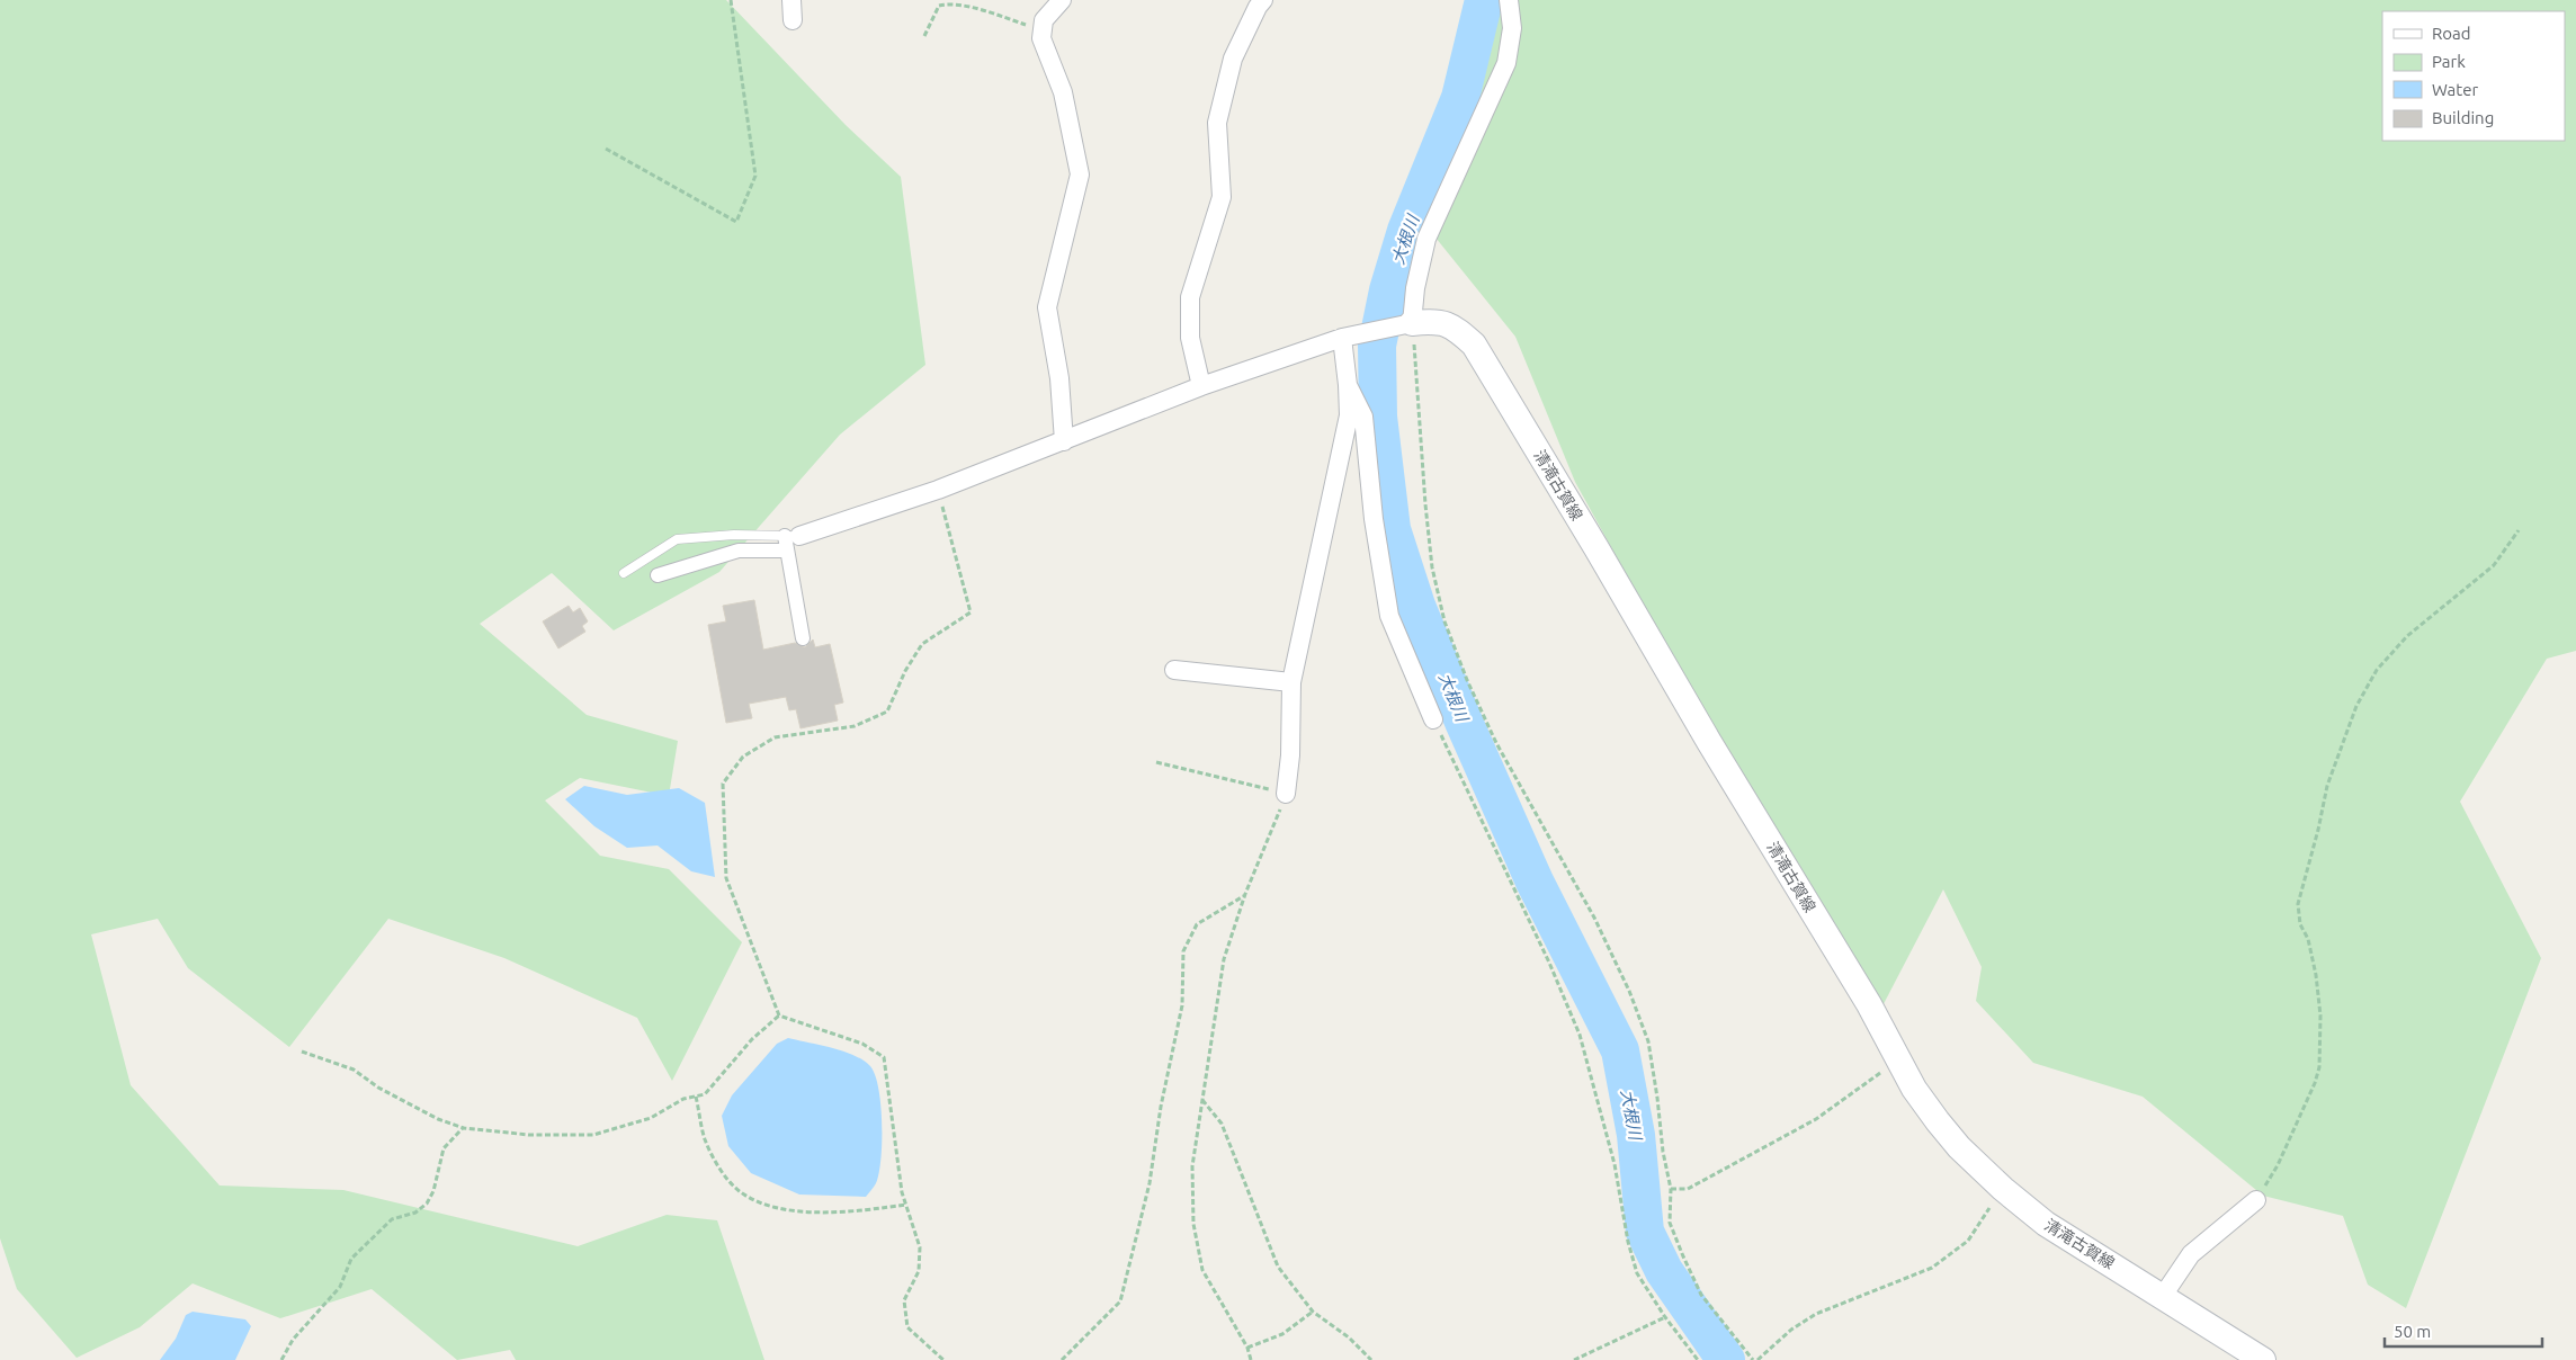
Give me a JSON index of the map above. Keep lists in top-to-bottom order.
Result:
{
  "streets": {
    "main road": ["清滝古賀線"]
  },
  "water": ["大根川"],
  "legend": [
    "Road",
    "Park",
    "Water",
    "Building"
  ],
  "scale_bar": "50 m"
}
